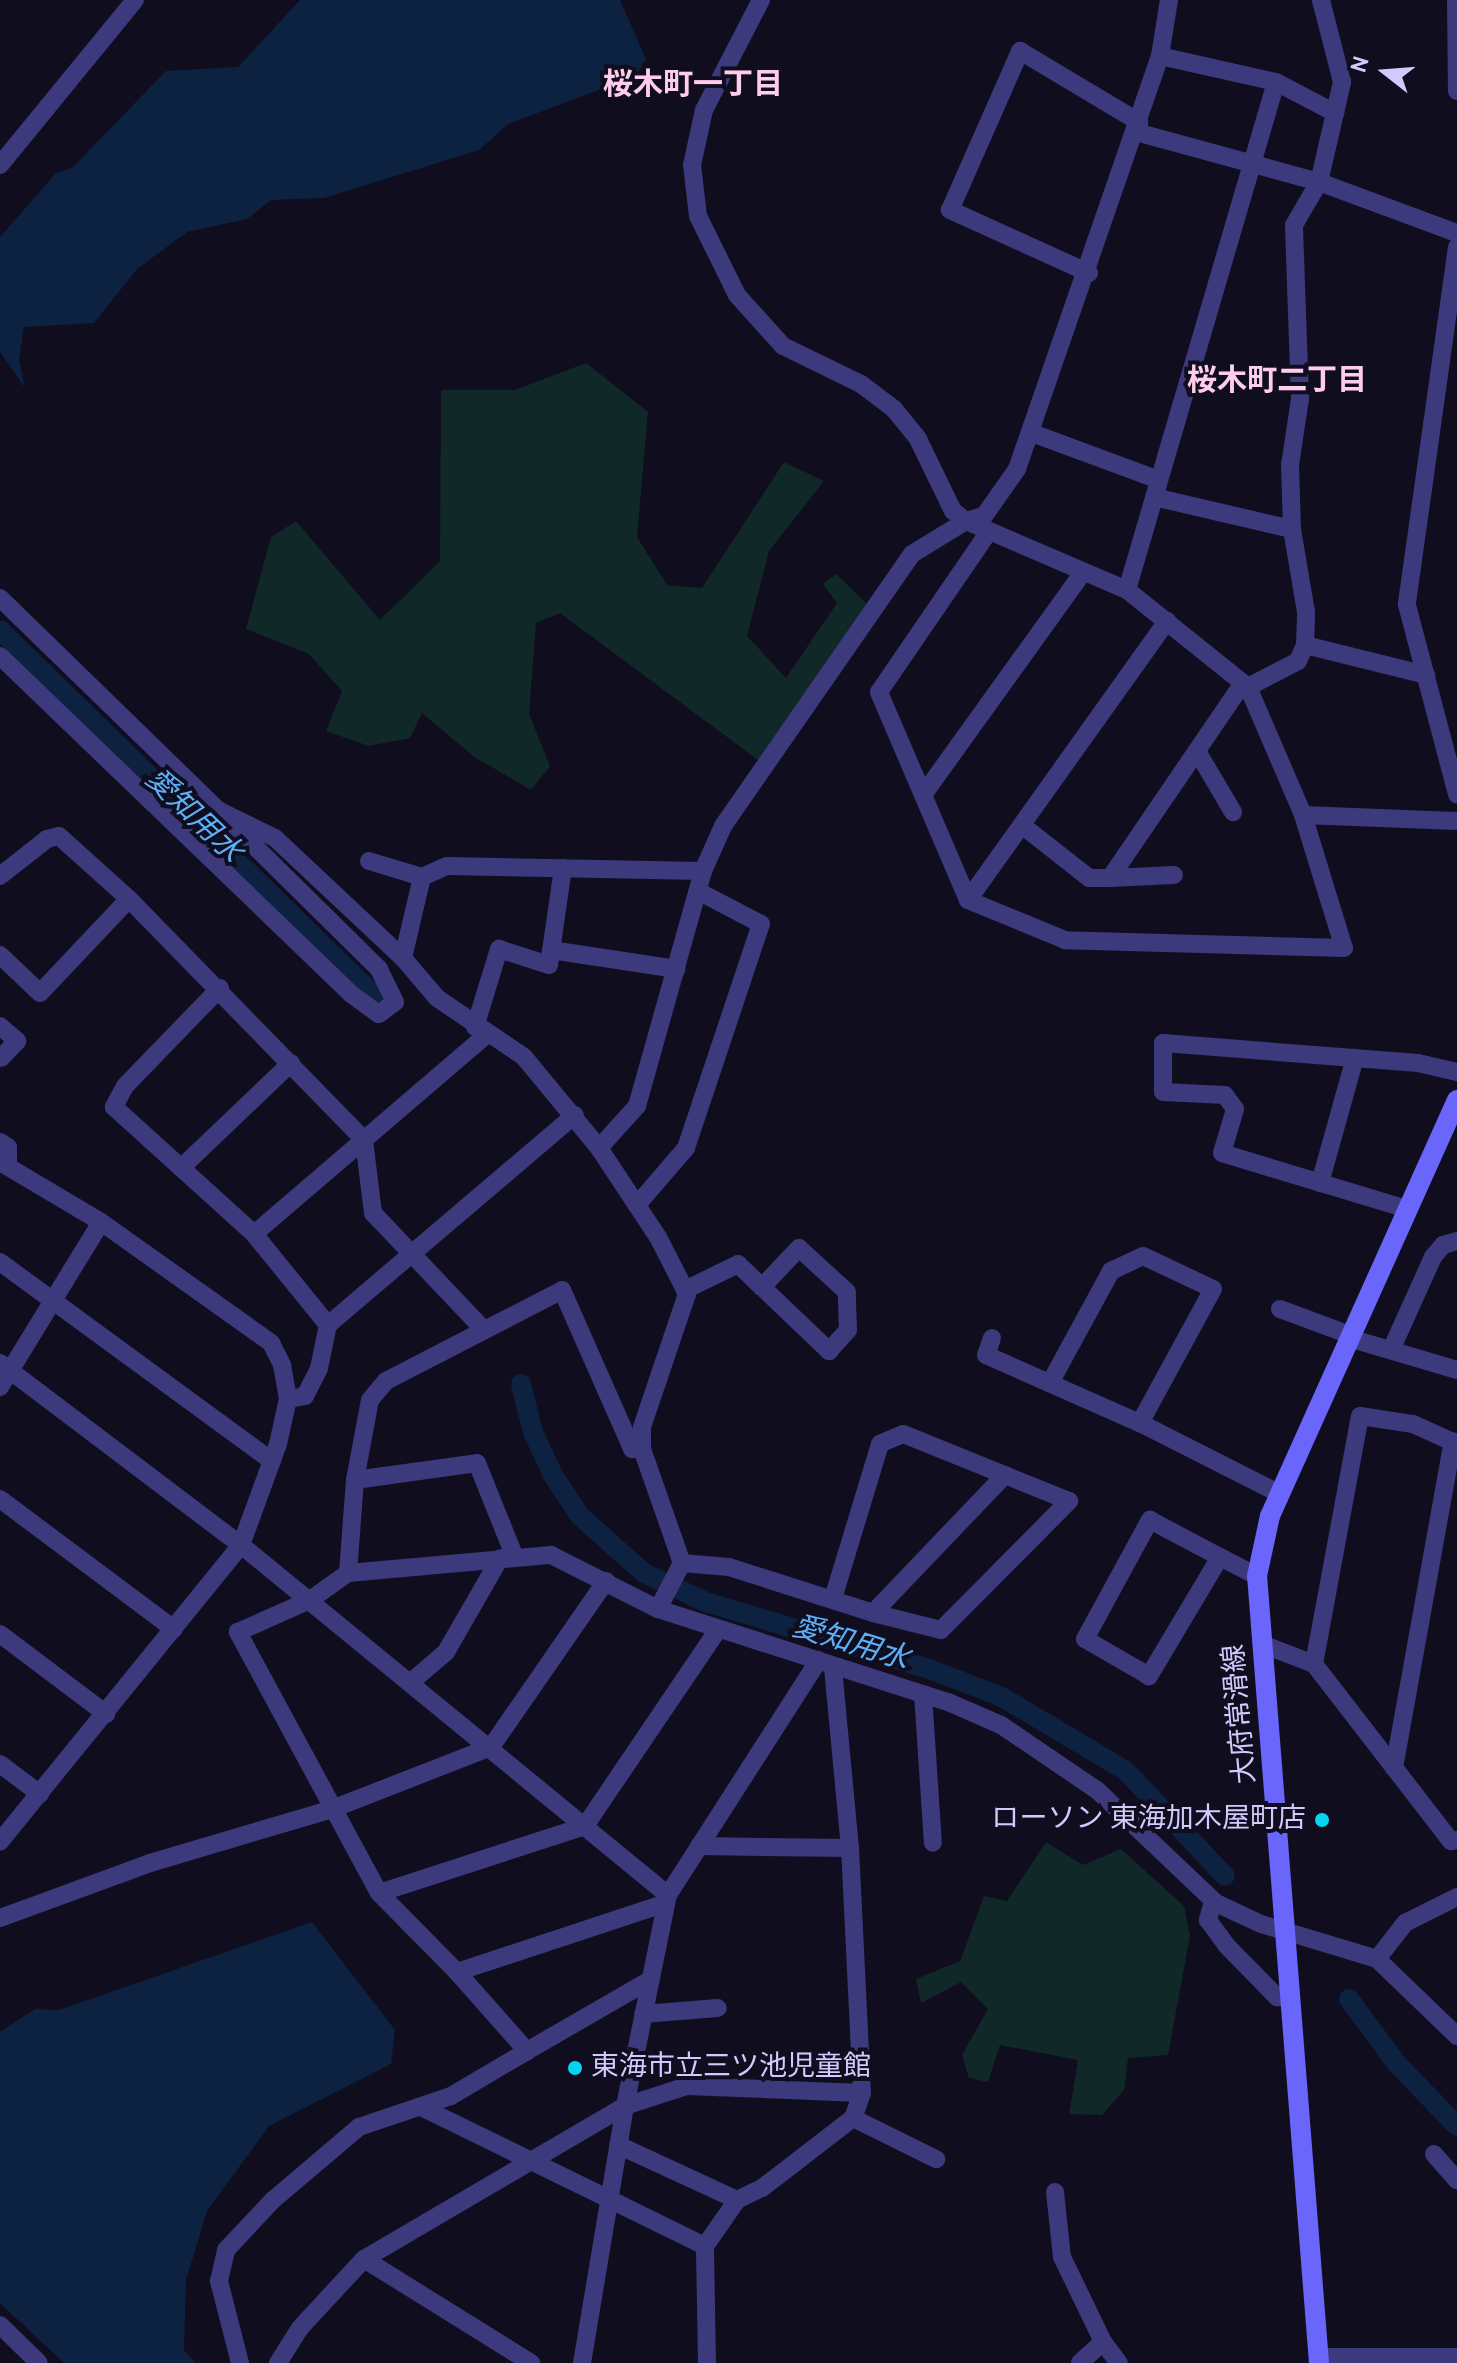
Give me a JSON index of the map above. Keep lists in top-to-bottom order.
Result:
{
  "streets": {
    "main road": ["大府常滑線"]
  },
  "districts": ["桜木町一丁目", "桜木町二丁目"],
  "water": ["愛知用水"],
  "places": ["ローソン 東海加木屋町店", "東海市立三ツ池児童館"],
  "north": "left"
}
